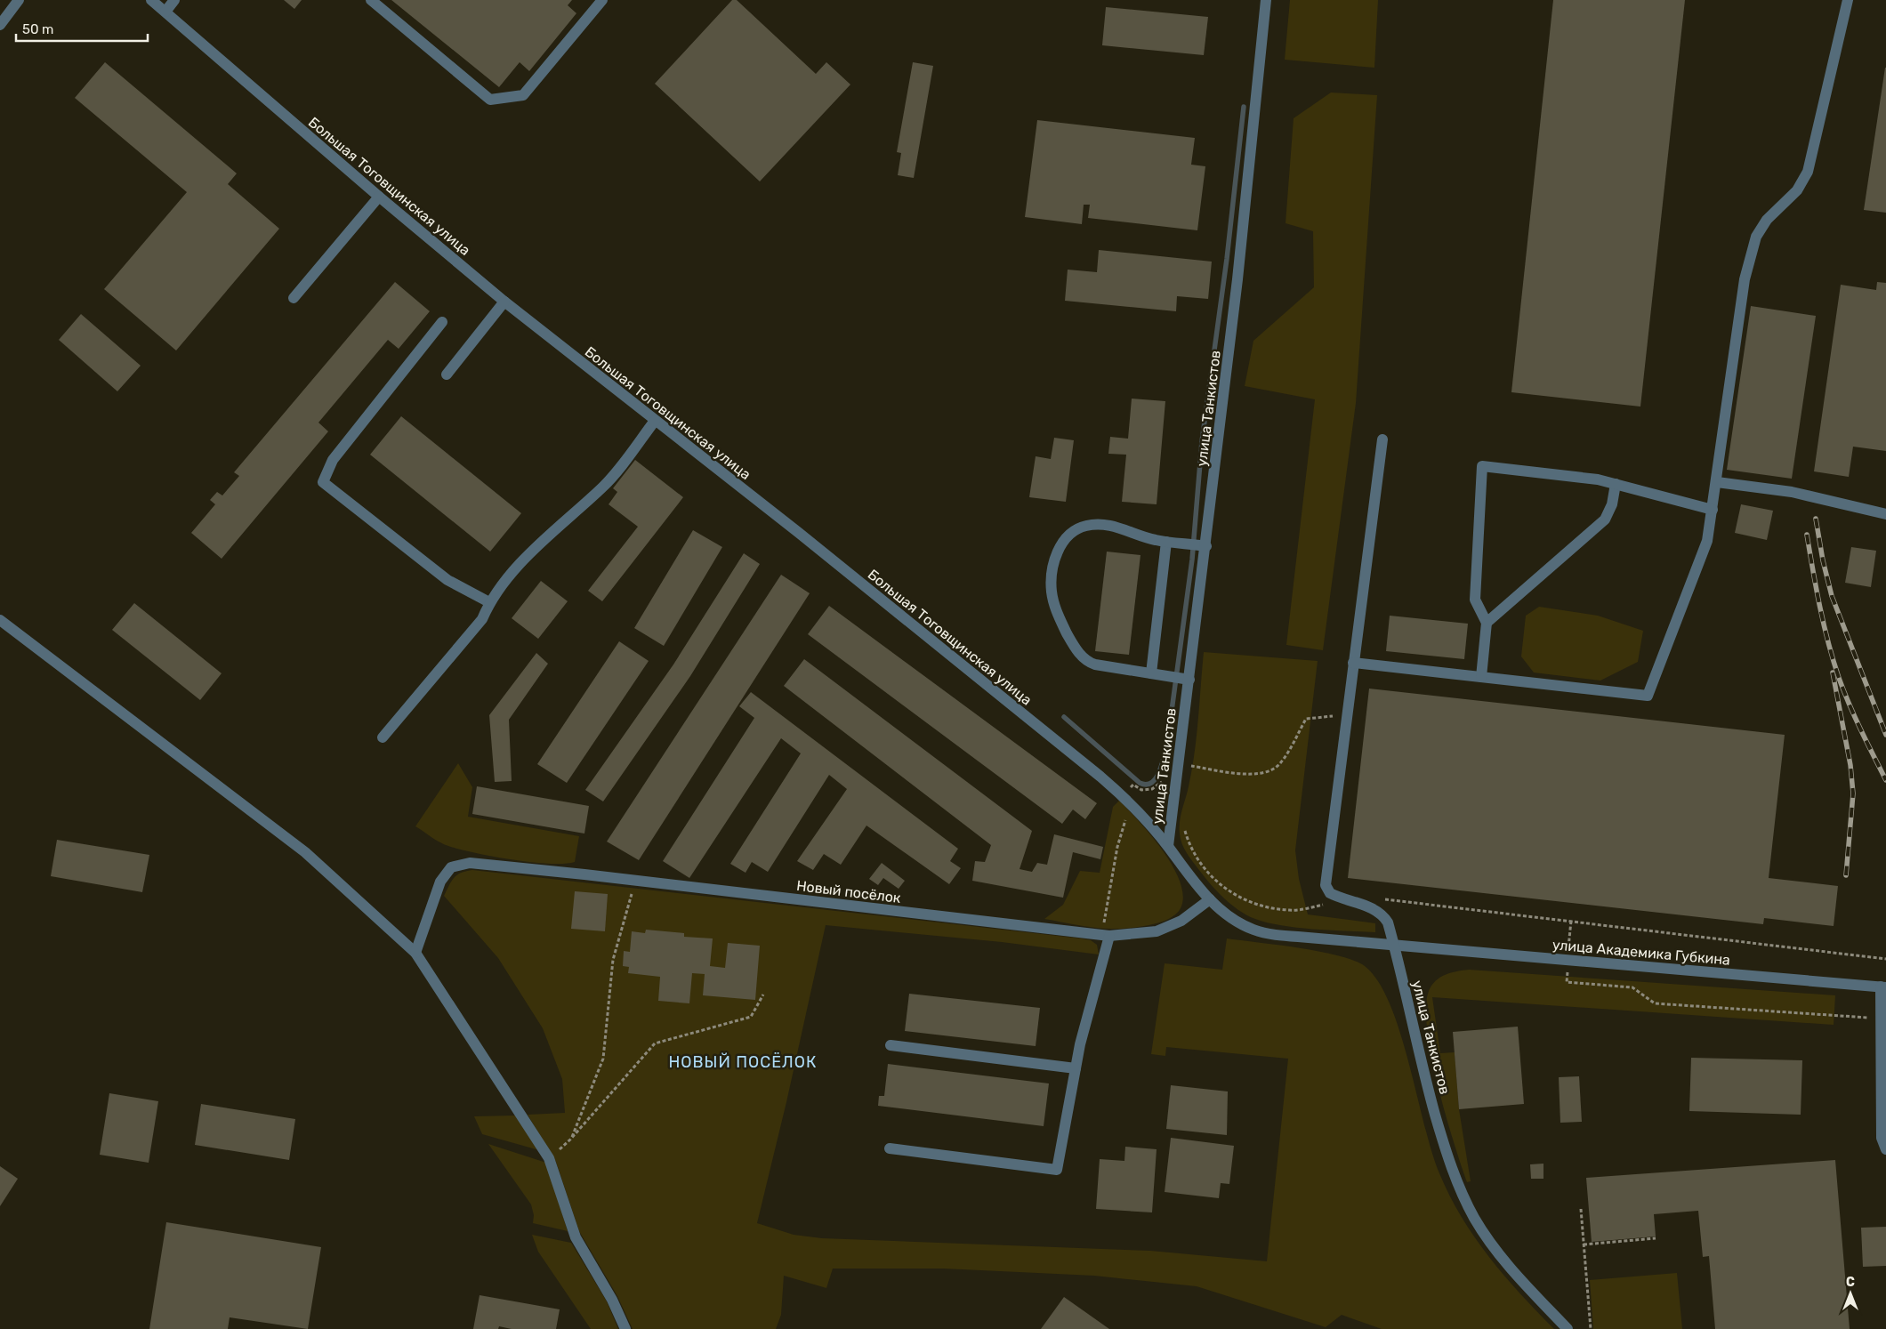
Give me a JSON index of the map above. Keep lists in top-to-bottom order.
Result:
{
  "streets": {
    "street": [
      "Большая Тоговщинская улица",
      "улица Танкистов",
      "Новый посёлок",
      "улица Академика Губкина"
    ]
  },
  "crossings": [
    ["Большая Тоговщинская улица", "улица Танкистов"],
    ["улица Танкистов", "Новый посёлок"],
    ["улица Танкистов", "улица Академика Губкина"]
  ],
  "districts": ["НОВЫЙ ПОСЁЛОК"],
  "scale_bar": "50 m",
  "north": "top"
}
